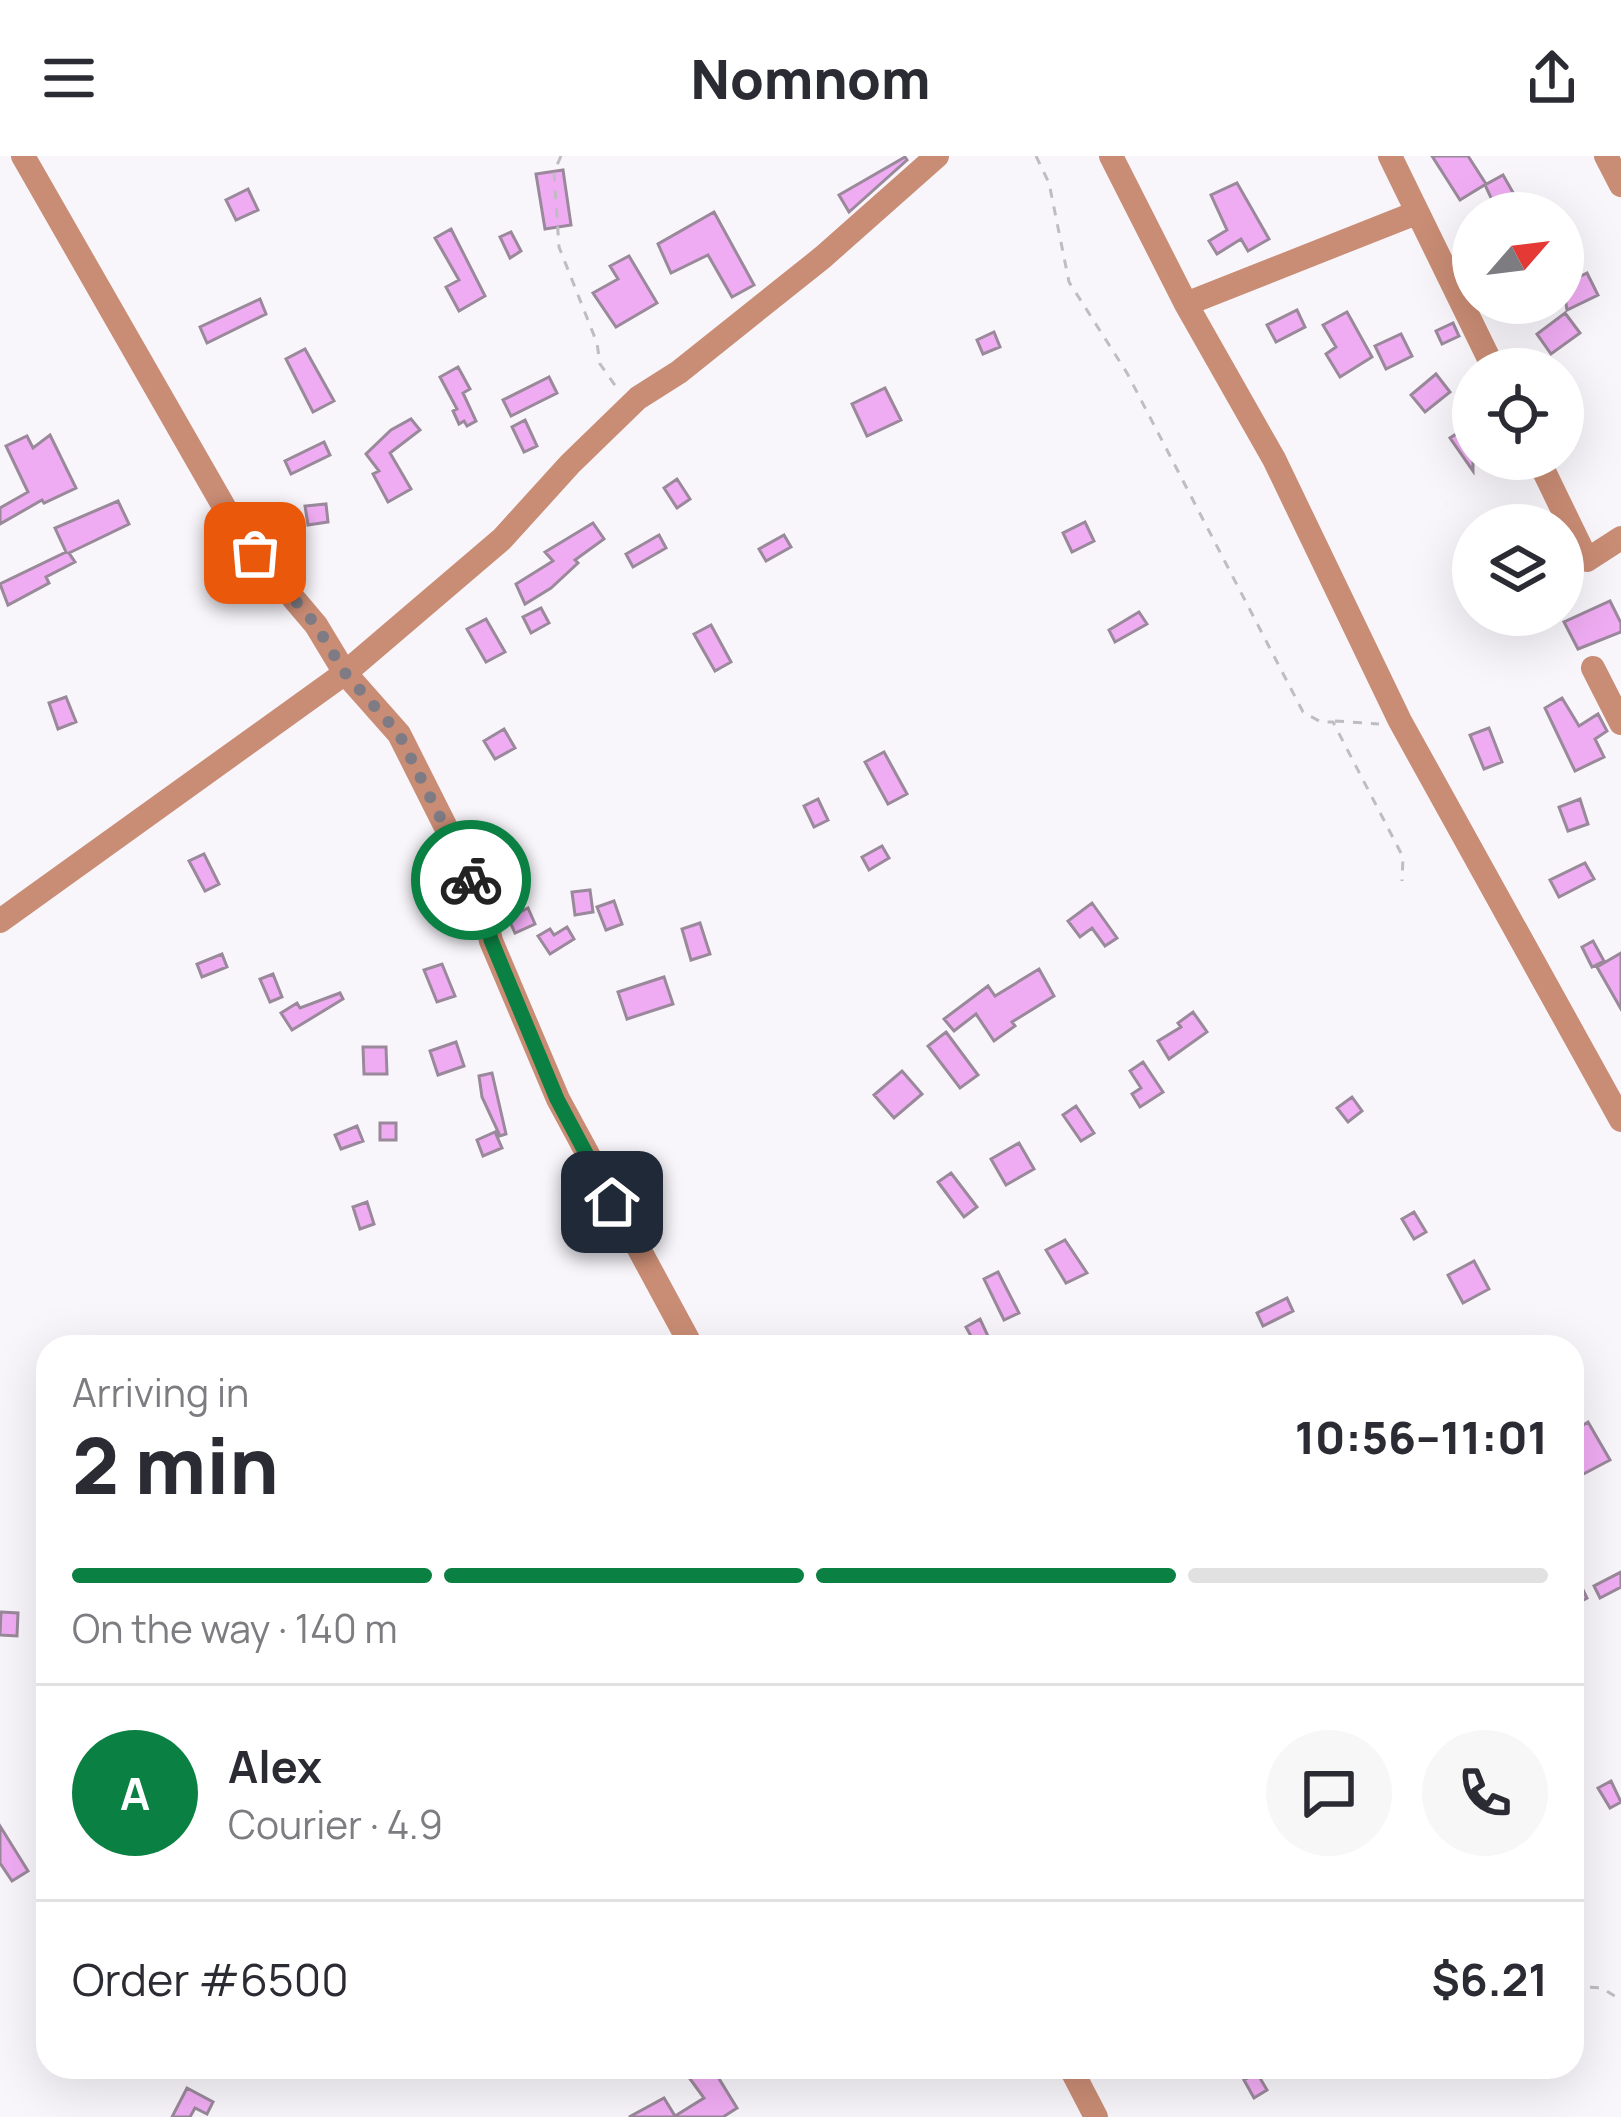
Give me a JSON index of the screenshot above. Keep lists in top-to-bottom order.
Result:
{
  "north": "top right",
  "page": {
    "header": "Nomnom",
    "heading": ["2 min", "Arriving in", "10:56–11:01"],
    "panel": [
      "Alex",
      "Courier · 4.9",
      "Order #6500",
      "$6.21"
    ],
    "bar": "On the way · 140 m",
    "round": "A"
  }
}
